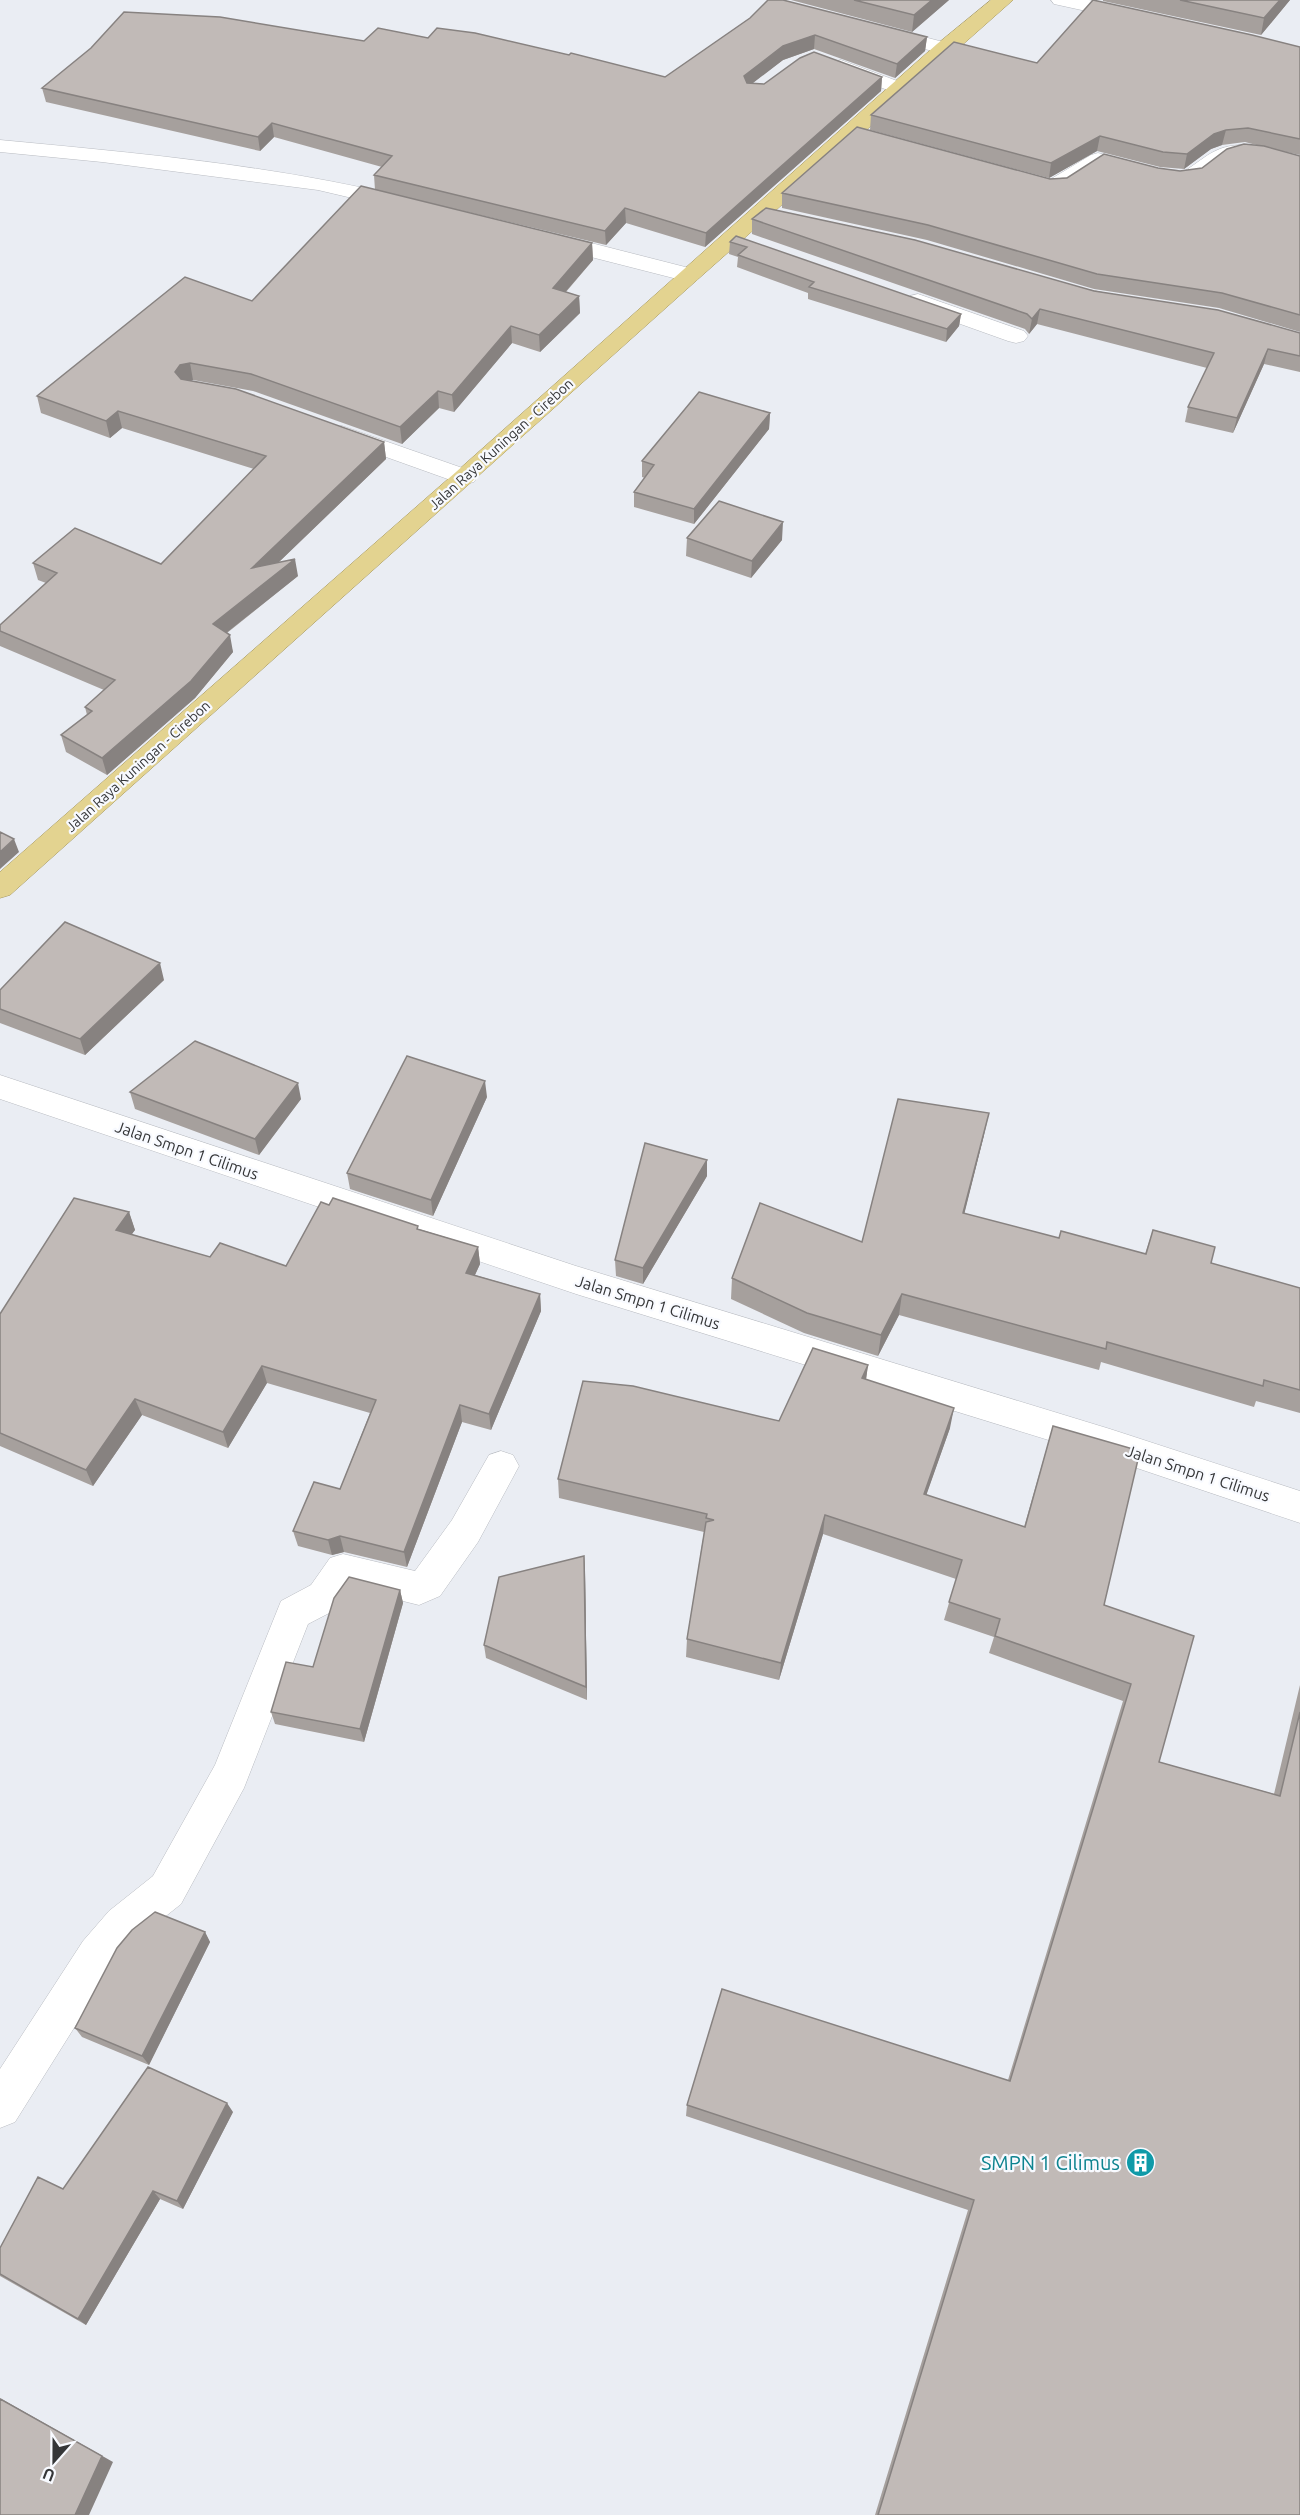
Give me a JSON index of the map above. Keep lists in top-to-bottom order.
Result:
{
  "streets": {
    "highway": ["Jalan Raya Kuningan - Cirebon"],
    "street": ["Jalan Smpn 1 Cilimus"]
  },
  "places": {
    "building": ["SMPN 1 Cilimus"]
  },
  "north": "bottom"
}
